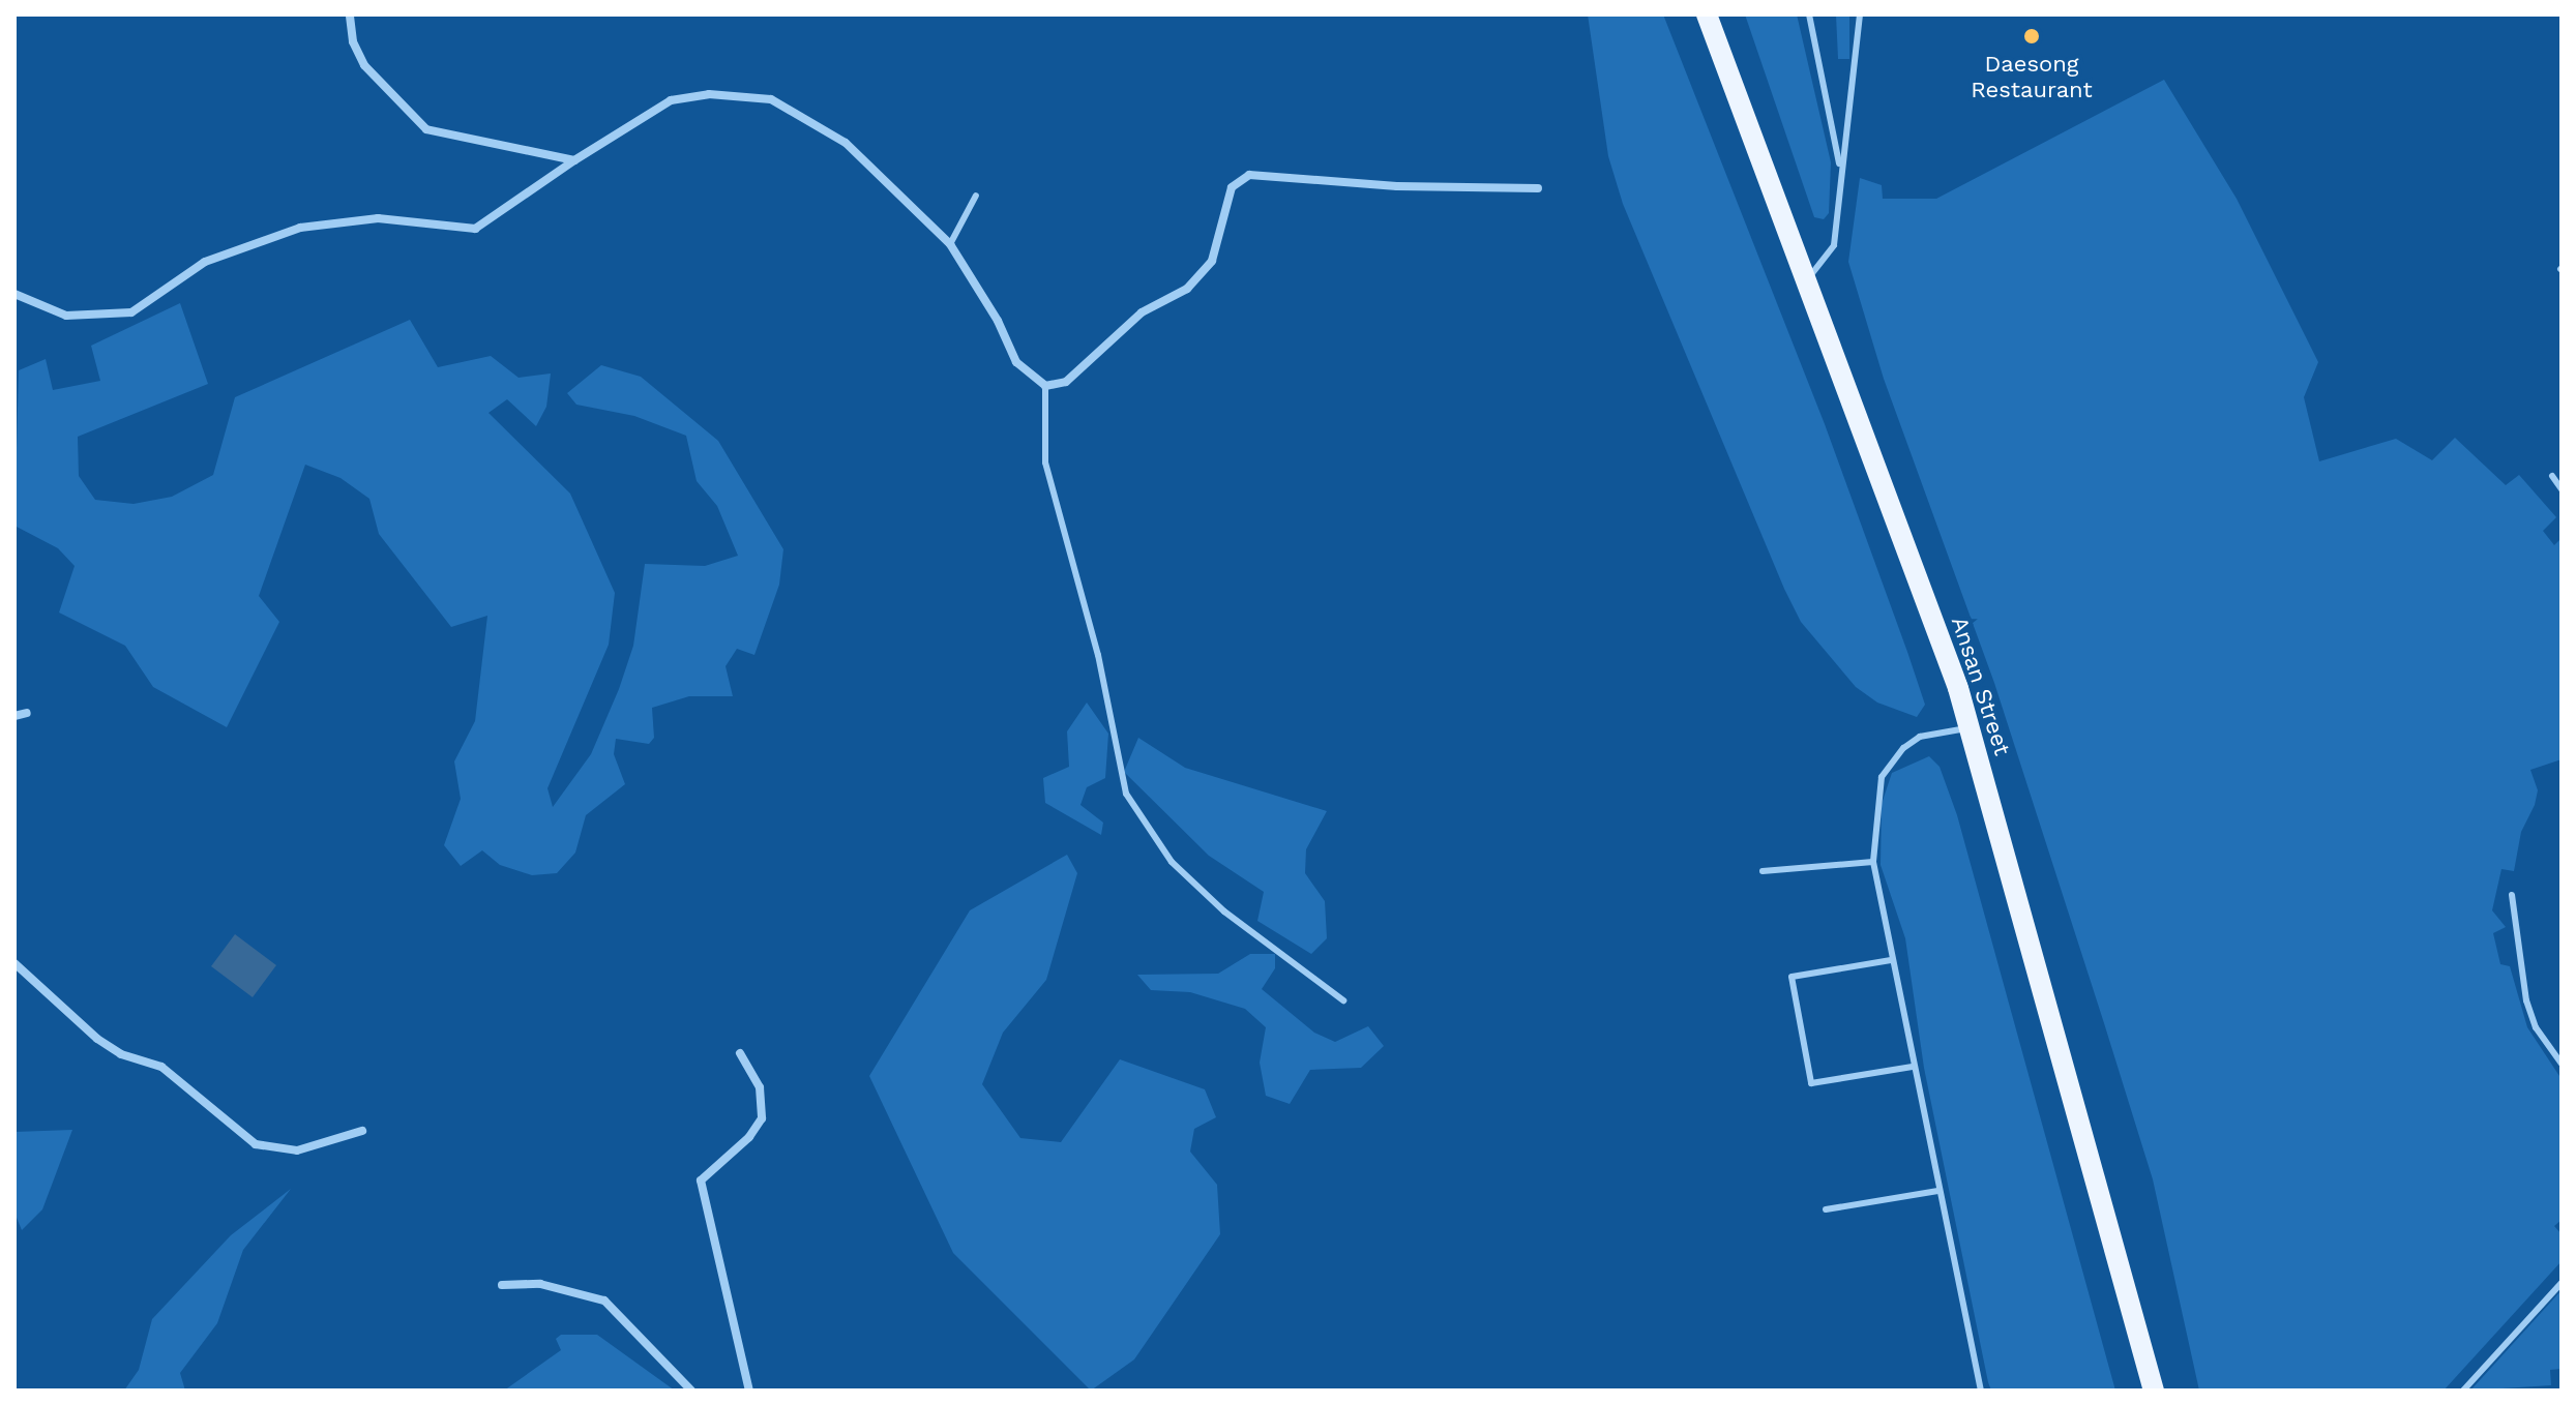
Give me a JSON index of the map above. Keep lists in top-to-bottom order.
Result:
{
  "streets": {
    "main road": ["Ansan Street"]
  },
  "places": ["Daesong Restaurant"]
}
